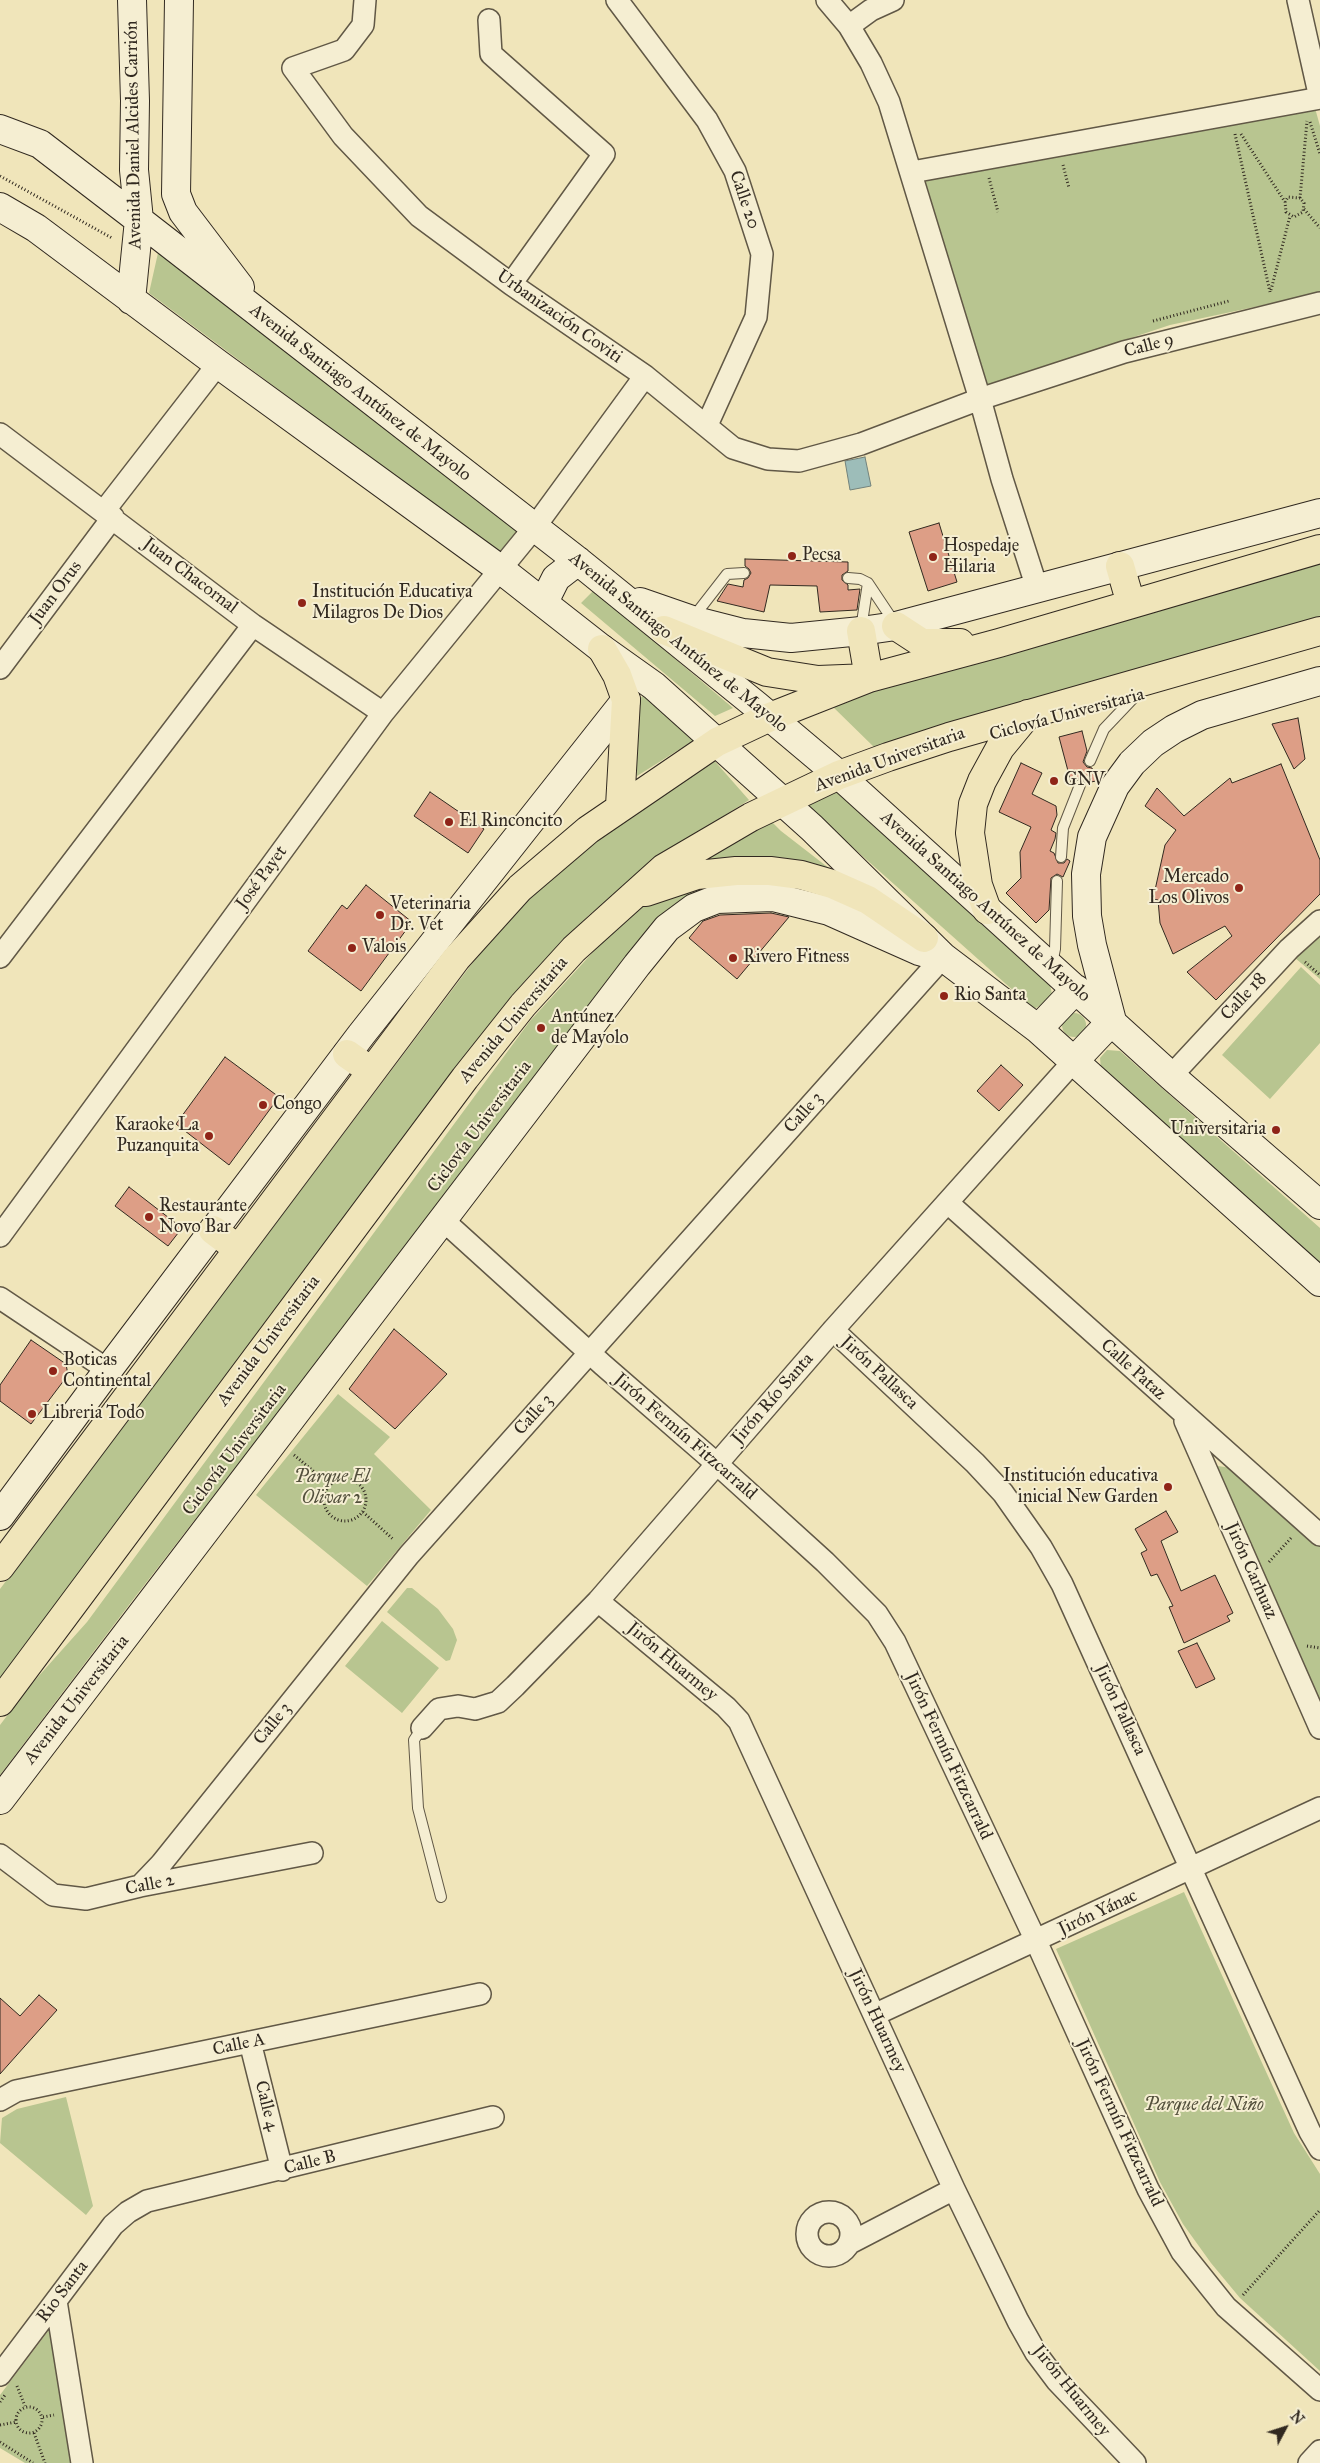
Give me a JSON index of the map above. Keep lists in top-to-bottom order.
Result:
{
  "streets": {
    "main road": ["Avenida Daniel Alcides Carrión", "Avenida Santiago Antúnez de Mayolo", "Avenida Universitaria"],
    "street": [
      "Calle 20",
      "Urbanización Coviti",
      "Calle 9",
      "Juan Chacornal",
      "Juan Orus",
      "José Payet",
      "Calle 18",
      "Calle 3",
      "Calle Pataz",
      "Jirón Pallasca",
      "Jirón Río Santa",
      "Jirón Fermín Fitzcarrald",
      "Jirón Carhuaz",
      "Jirón Huarmey",
      "Calle 2",
      "Jirón Yánac",
      "Calle A",
      "Calle 4",
      "Calle B",
      "Rio Santa"
    ]
  },
  "crossings": [
    ["Avenida Daniel Alcides Carrión", "Avenida Santiago Antúnez de Mayolo"],
    ["Calle 20", "Urbanización Coviti"],
    ["Urbanización Coviti", "Calle 9"],
    ["Urbanización Coviti", "José Payet"],
    ["Avenida Santiago Antúnez de Mayolo", "Avenida Universitaria"],
    ["Avenida Santiago Antúnez de Mayolo", "José Payet"],
    ["Avenida Santiago Antúnez de Mayolo", "Calle 18"],
    ["Juan Chacornal", "Juan Orus"],
    ["Juan Chacornal", "José Payet"],
    ["Avenida Universitaria", "Calle 3"],
    ["Avenida Universitaria", "Jirón Fermín Fitzcarrald"],
    ["Calle 3", "Jirón Fermín Fitzcarrald"],
    ["Calle 3", "Calle 2"],
    ["Calle Pataz", "Jirón Río Santa"],
    ["Calle Pataz", "Jirón Carhuaz"],
    ["Jirón Pallasca", "Jirón Río Santa"],
    ["Jirón Pallasca", "Jirón Yánac"],
    ["Jirón Río Santa", "Jirón Fermín Fitzcarrald"],
    ["Jirón Río Santa", "Jirón Huarmey"],
    ["Jirón Fermín Fitzcarrald", "Jirón Yánac"],
    ["Jirón Huarmey", "Jirón Yánac"],
    ["Calle A", "Calle 4"],
    ["Calle 4", "Calle B"],
    ["Calle B", "Rio Santa"]
  ],
  "parks": ["Parque El Olivar 2", "Parque del Niño"],
  "places": [
    "Pecsa",
    "Hospedaje Hilaria",
    "Institución Educativa Milagros De Dios",
    "GNV",
    "El Rinconcito",
    "Mercado Los Olivos",
    "Veterinaria Dr. Vet",
    "Valois",
    "Rivero Fitness",
    "Rio Santa",
    "Antúnez de Mayolo",
    "Congo",
    "Universitaria",
    "Karaoke La Puzanquita",
    "Restaurante Novo Bar",
    "Boticas Continental",
    "Libreria Todo",
    "Institución educativa inicial New Garden"
  ],
  "north": "top right"
}
